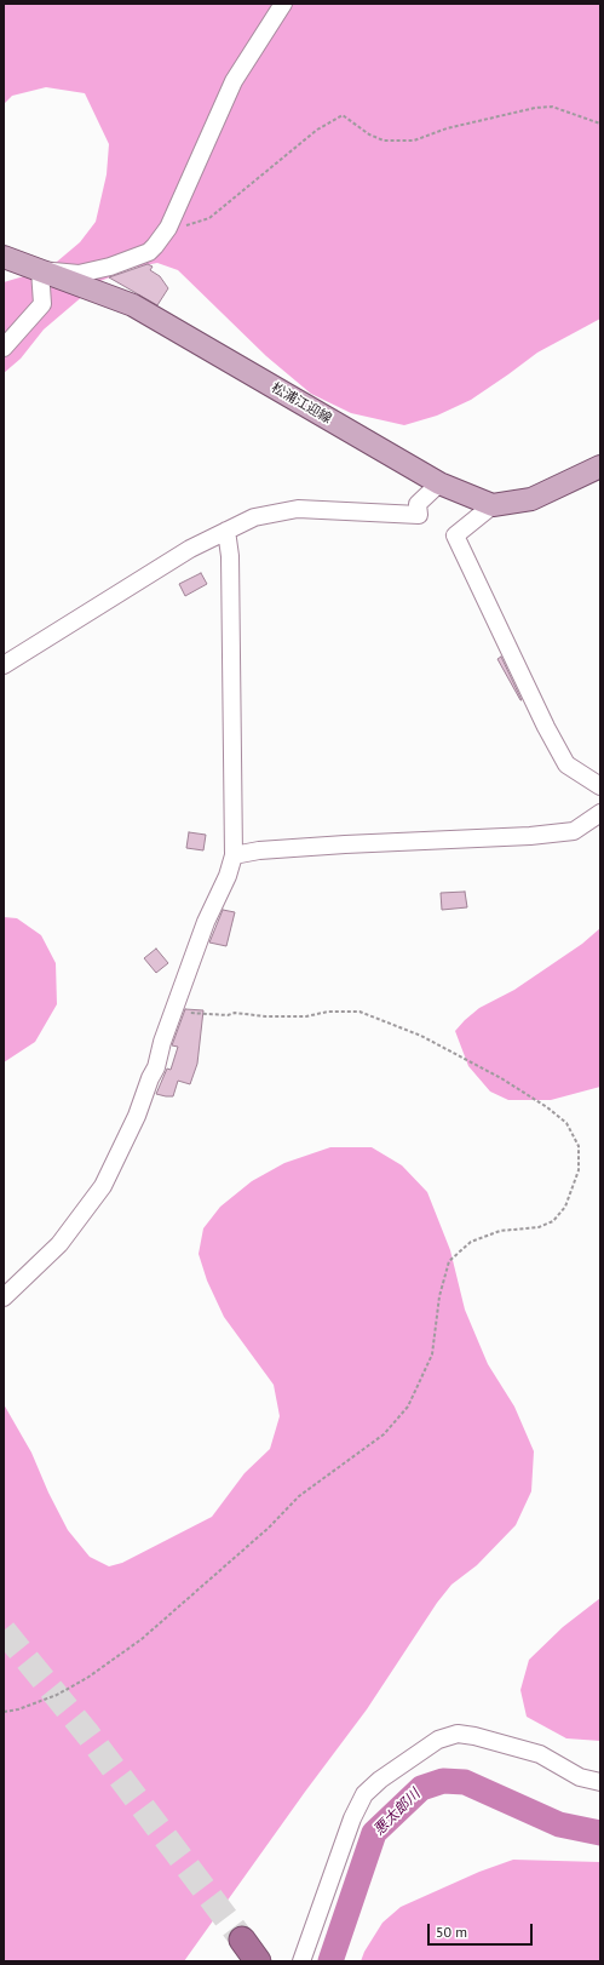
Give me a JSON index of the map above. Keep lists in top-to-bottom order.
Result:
{
  "streets": {
    "main road": ["松浦江迎線"]
  },
  "water": ["悪太郎川"],
  "scale_bar": "50 m"
}
